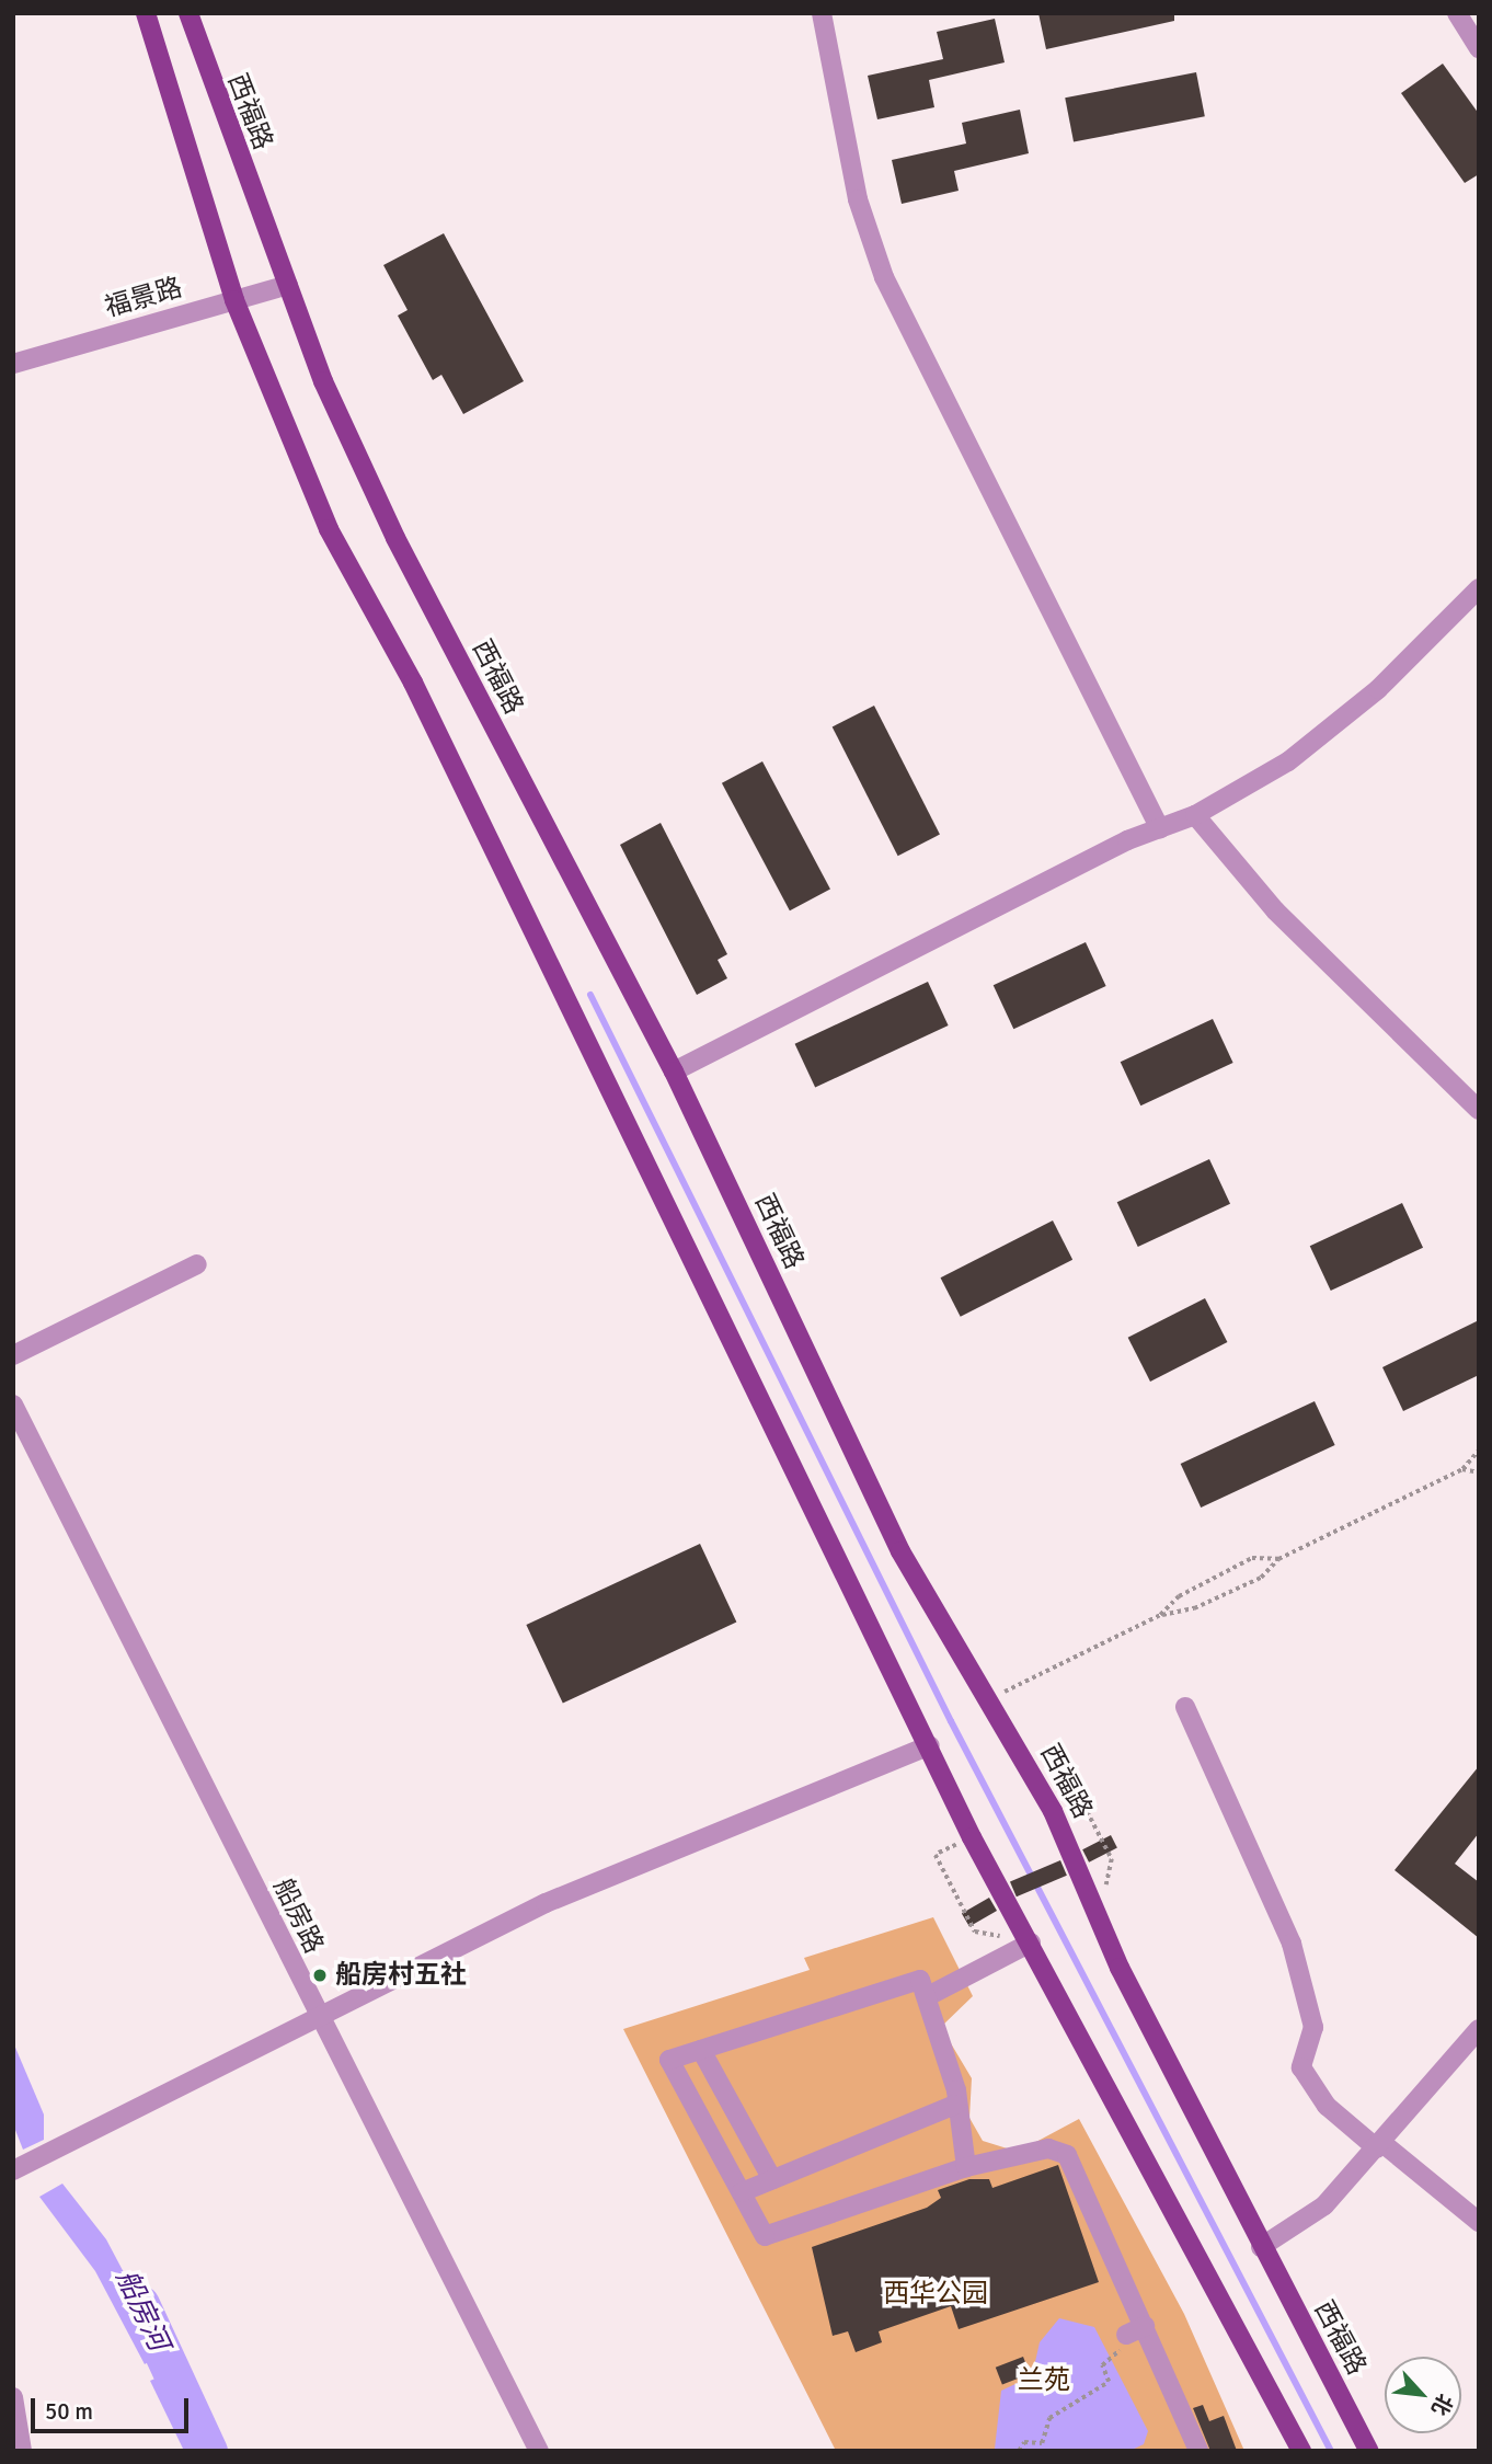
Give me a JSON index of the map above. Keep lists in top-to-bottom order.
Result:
{
  "streets": {
    "main road": ["西福路"],
    "street": ["福景路", "船房路"]
  },
  "crossings": [
    ["西福路", "福景路"]
  ],
  "water": ["船房河"],
  "parks": ["西华公园", "兰苑"],
  "places": ["船房村五社"],
  "scale_bar": "50 m",
  "north": "bottom right"
}
